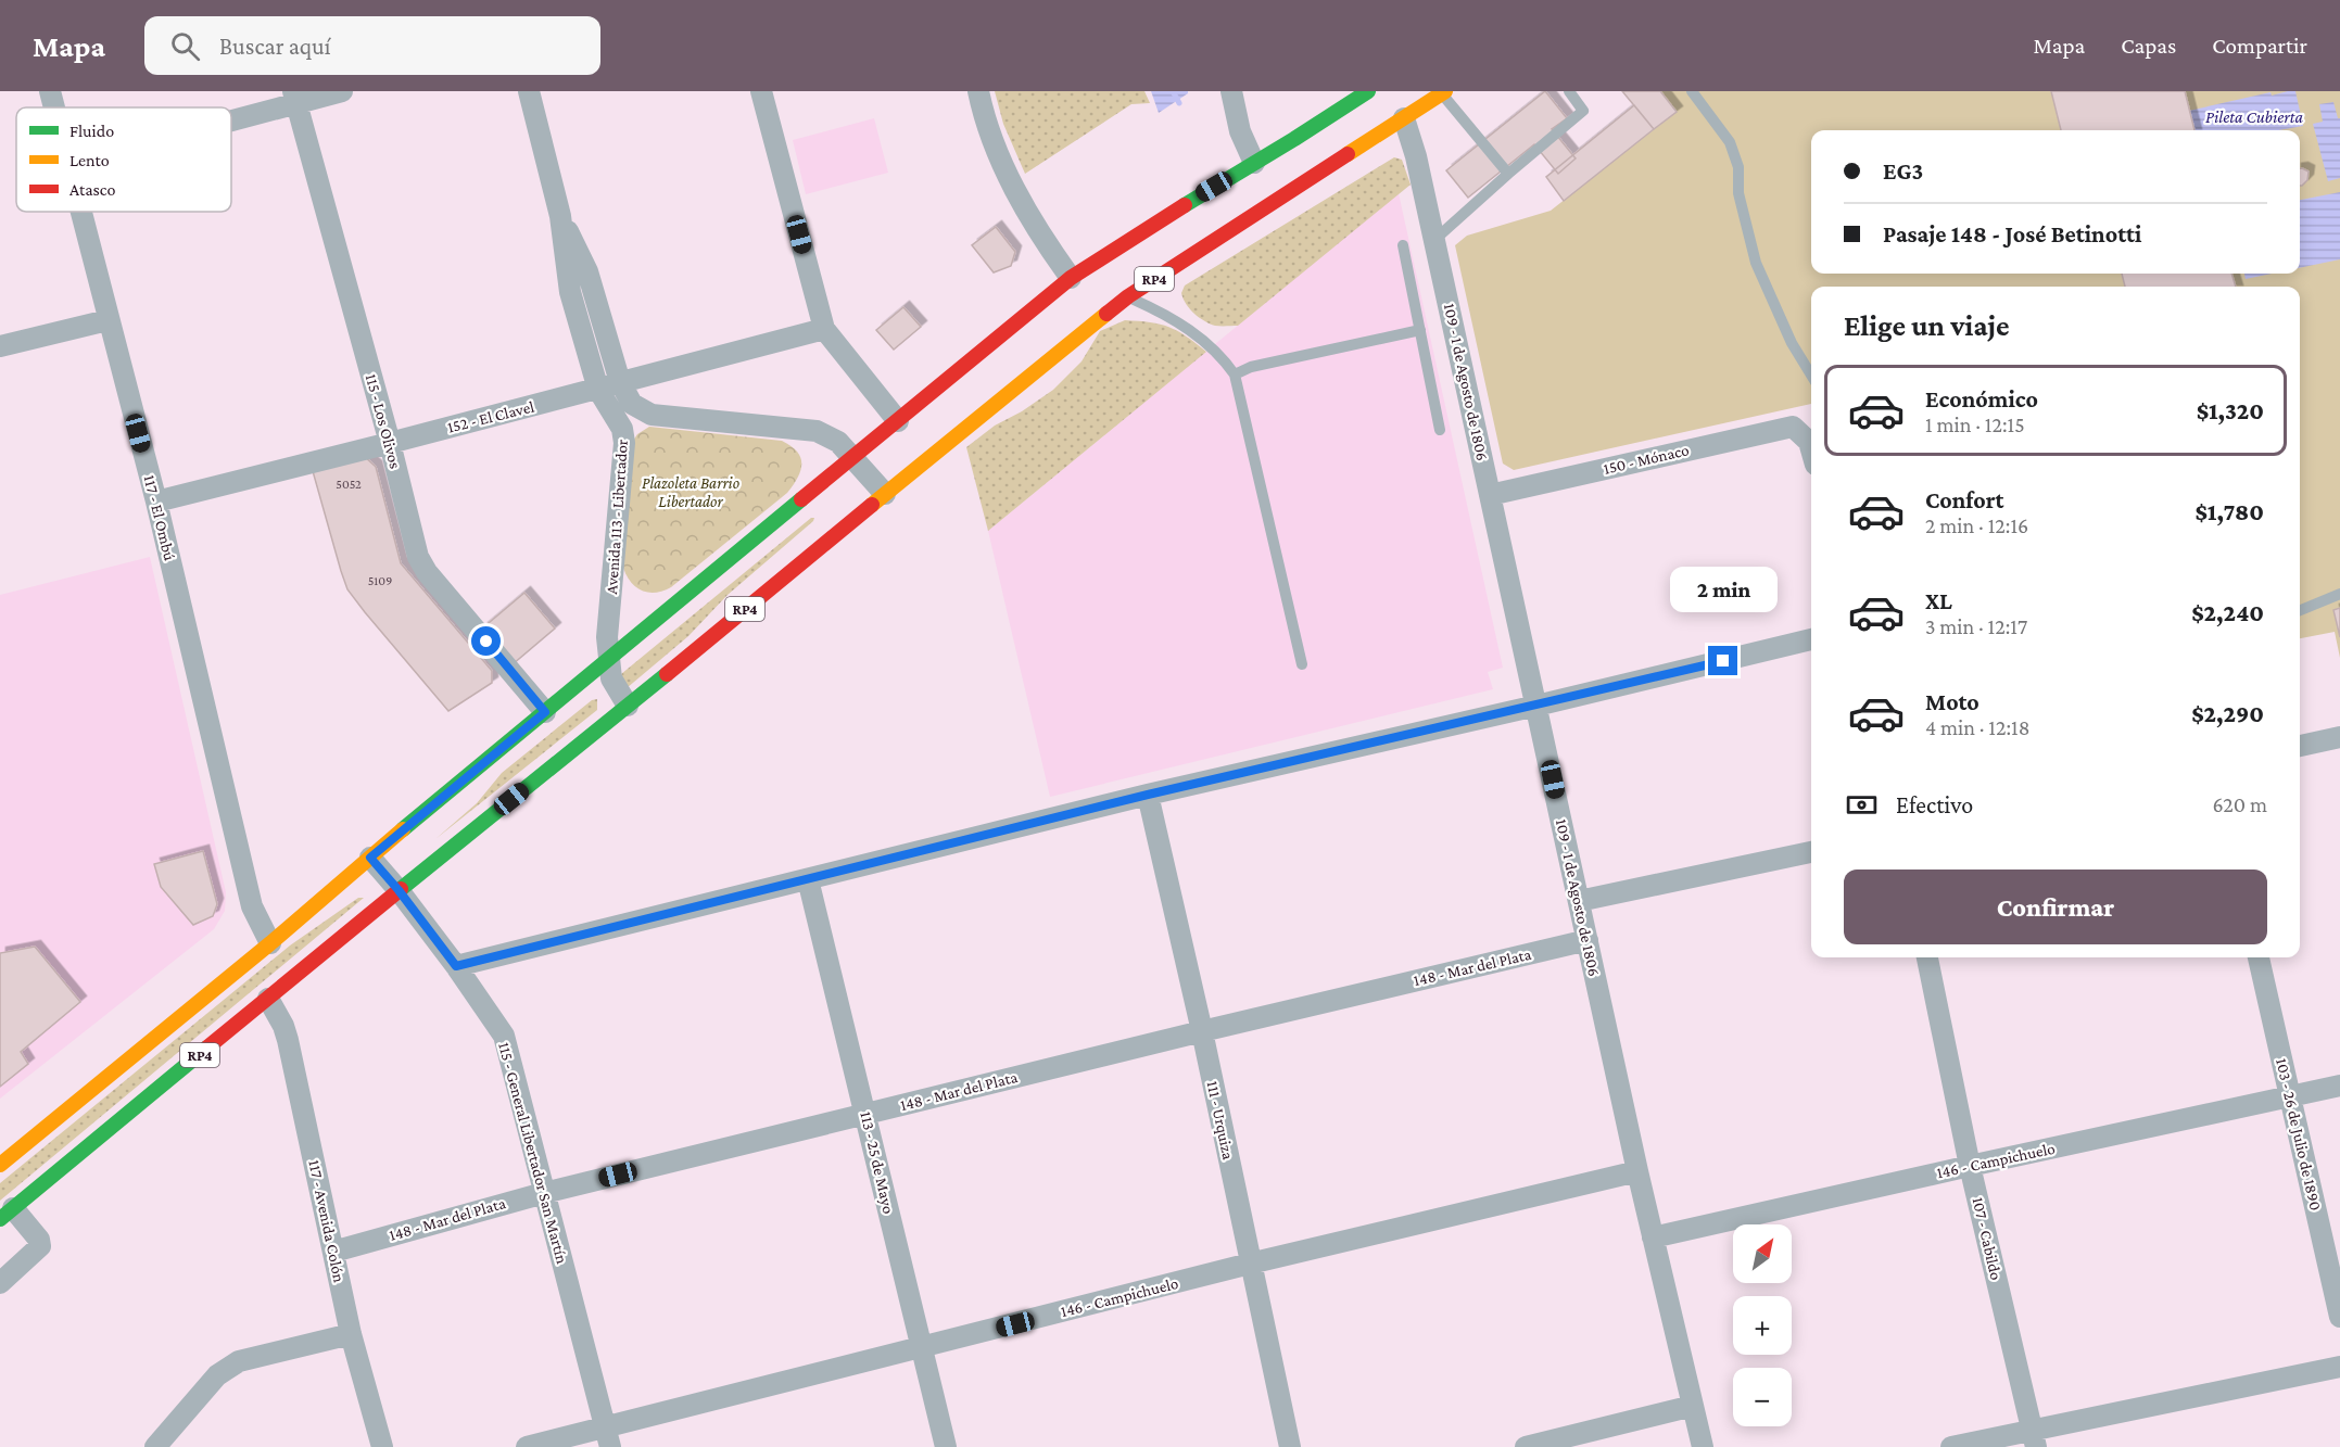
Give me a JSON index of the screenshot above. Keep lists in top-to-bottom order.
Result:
{
  "streets": {
    "main road": ["RP4"],
    "street": [
      "109 - 1 de Agosto de 1806",
      "152 - El Clavel",
      "115 - Los Olivos",
      "150 - Mónaco",
      "Avenida 113 - Libertador",
      "117 - El Ombú",
      "148 - Mar del Plata",
      "111 - Urquiza",
      "103 - 26 de Julio de 1890",
      "115 - General Libertador San Martín",
      "146 - Campichuelo",
      "113 - 25 de Mayo",
      "117 - Avenida Colón",
      "107 - Cabildo"
    ]
  },
  "crossings": [
    ["RP4", "109 - 1 de Agosto de 1806"],
    ["RP4", "115 - Los Olivos"],
    ["RP4", "Avenida 113 - Libertador"],
    ["RP4", "117 - El Ombú"],
    ["RP4", "115 - General Libertador San Martín"],
    ["RP4", "117 - Avenida Colón"],
    ["109 - 1 de Agosto de 1806", "150 - Mónaco"],
    ["109 - 1 de Agosto de 1806", "148 - Mar del Plata"],
    ["109 - 1 de Agosto de 1806", "146 - Campichuelo"],
    ["152 - El Clavel", "115 - Los Olivos"],
    ["152 - El Clavel", "Avenida 113 - Libertador"],
    ["152 - El Clavel", "117 - El Ombú"],
    ["148 - Mar del Plata", "111 - Urquiza"],
    ["148 - Mar del Plata", "115 - General Libertador San Martín"],
    ["148 - Mar del Plata", "113 - 25 de Mayo"],
    ["148 - Mar del Plata", "117 - Avenida Colón"],
    ["111 - Urquiza", "146 - Campichuelo"],
    ["103 - 26 de Julio de 1890", "146 - Campichuelo"],
    ["115 - General Libertador San Martín", "146 - Campichuelo"],
    ["146 - Campichuelo", "113 - 25 de Mayo"],
    ["146 - Campichuelo", "107 - Cabildo"]
  ],
  "water": ["Pileta Cubierta"],
  "parks": ["Plazoleta Barrio Libertador"],
  "house_numbers": ["5052", "5109"],
  "legend": ["Fluido", "Lento", "Atasco"],
  "north": "top right",
  "page": {
    "header": "Mapa",
    "search": "Buscar aquí",
    "nav": ["Mapa", "Capas", "Compartir"],
    "banner": ["EG3", "Pasaje 148 - José Betinotti"],
    "heading": "Elige un viaje",
    "list": [
      {
        "name": "Económico",
        "note": "1 min · 12:15",
        "value": "$1,320"
      },
      {
        "name": "Confort",
        "note": "2 min · 12:16",
        "value": "$1,780"
      },
      {
        "name": "XL",
        "note": "3 min · 12:17",
        "value": "$2,240"
      },
      {
        "name": "Moto",
        "note": "4 min · 12:18",
        "value": "$2,290"
      }
    ],
    "bubble": "2 min",
    "pay": ["Efectivo", "620 m"],
    "buttons": "Confirmar",
    "map_buttons": ["+", "−"]
  }
}
